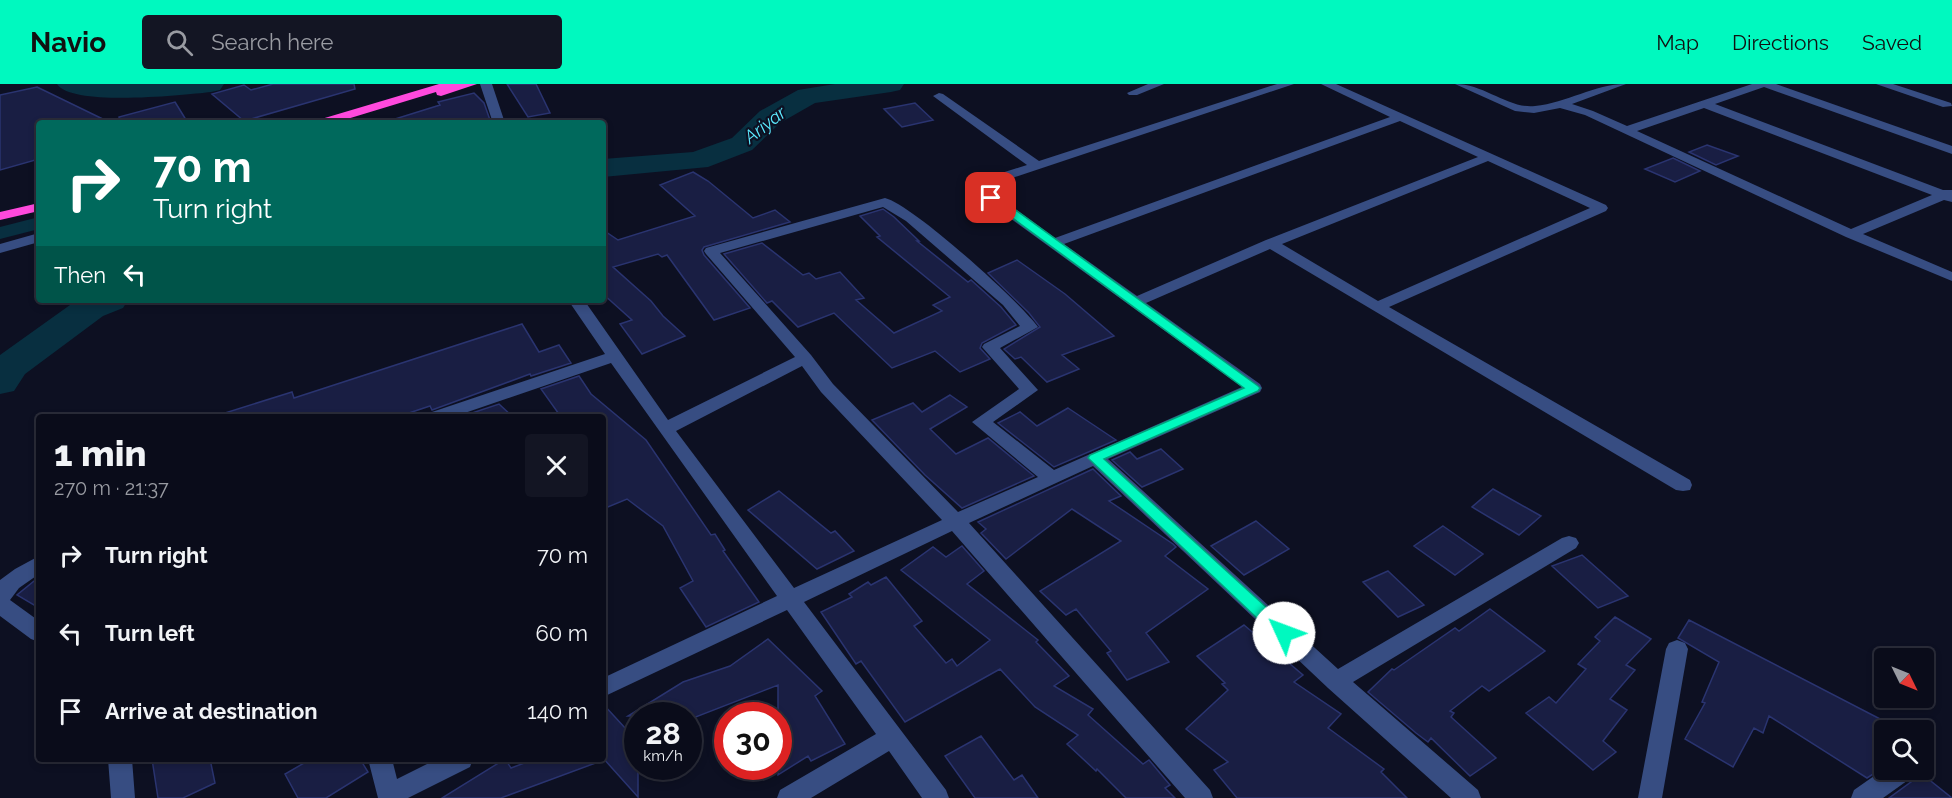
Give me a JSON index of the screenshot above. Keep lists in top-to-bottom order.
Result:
{
  "water": ["Ariyar"],
  "north": "bottom right",
  "page": {
    "header": "Navio",
    "search": "Search here",
    "nav": ["Map", "Directions", "Saved"],
    "turn": ["70 m", "Turn right"],
    "then": "Then",
    "heading": ["1 min", "270 m · 21:37"],
    "list": [
      {
        "name": "Turn right",
        "value": "70 m"
      },
      {
        "name": "Turn left",
        "value": "60 m"
      },
      {
        "name": "Arrive at destination",
        "value": "140 m"
      }
    ],
    "speed": "28 km/h",
    "limit": "30"
  }
}
